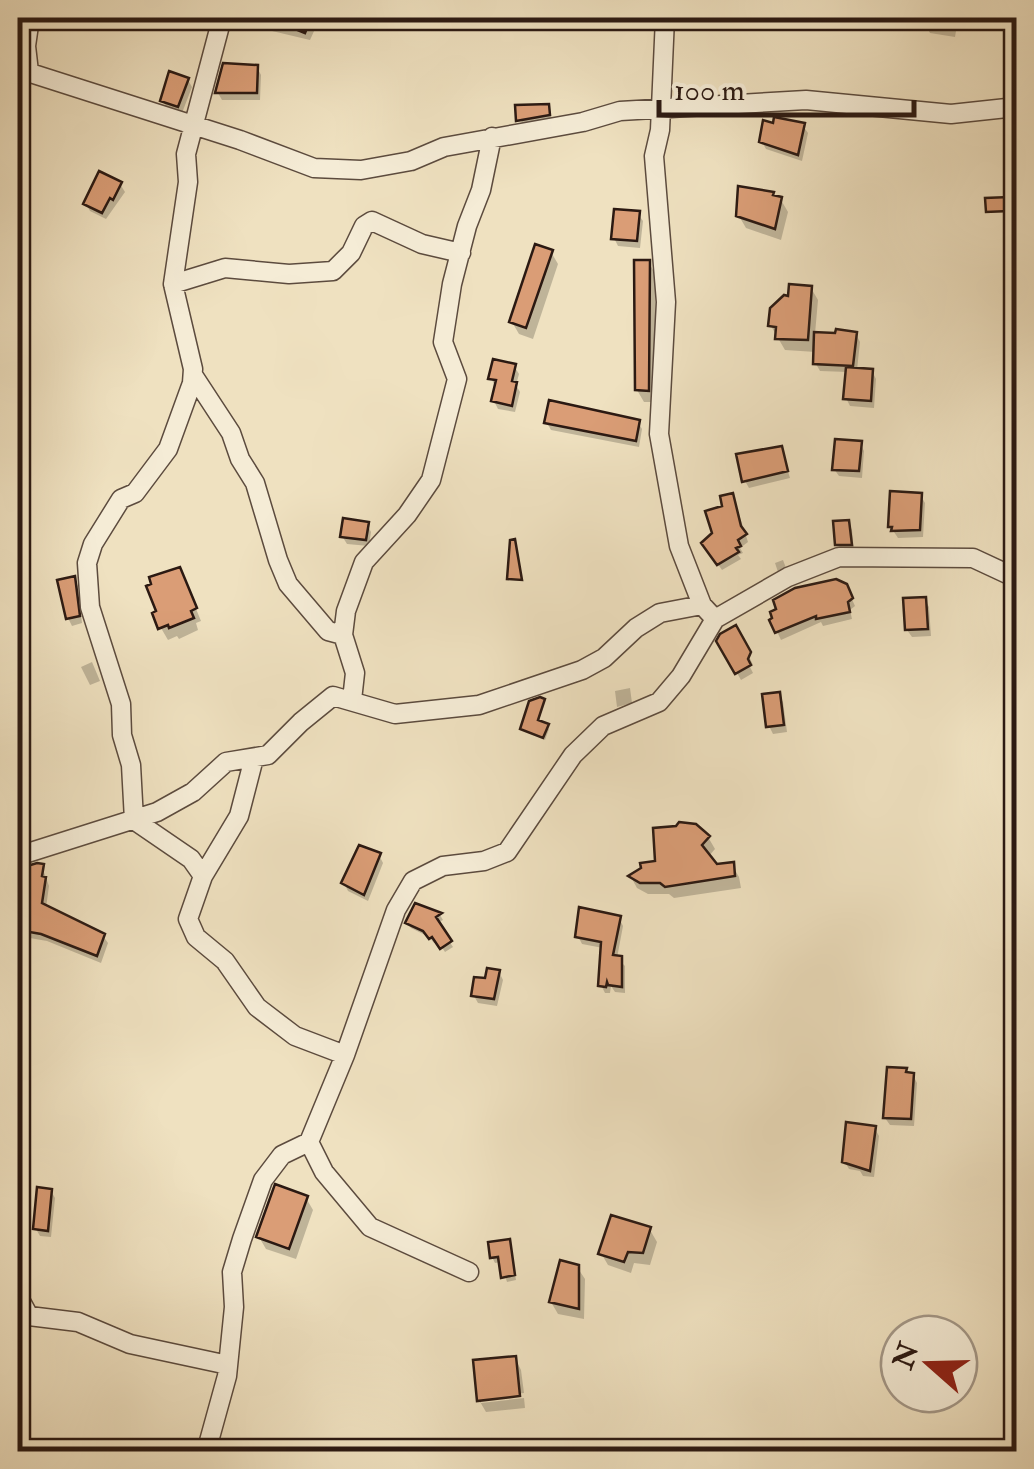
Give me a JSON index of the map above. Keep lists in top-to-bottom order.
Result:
{
  "scale_bar": "100 m",
  "north": "left"
}
